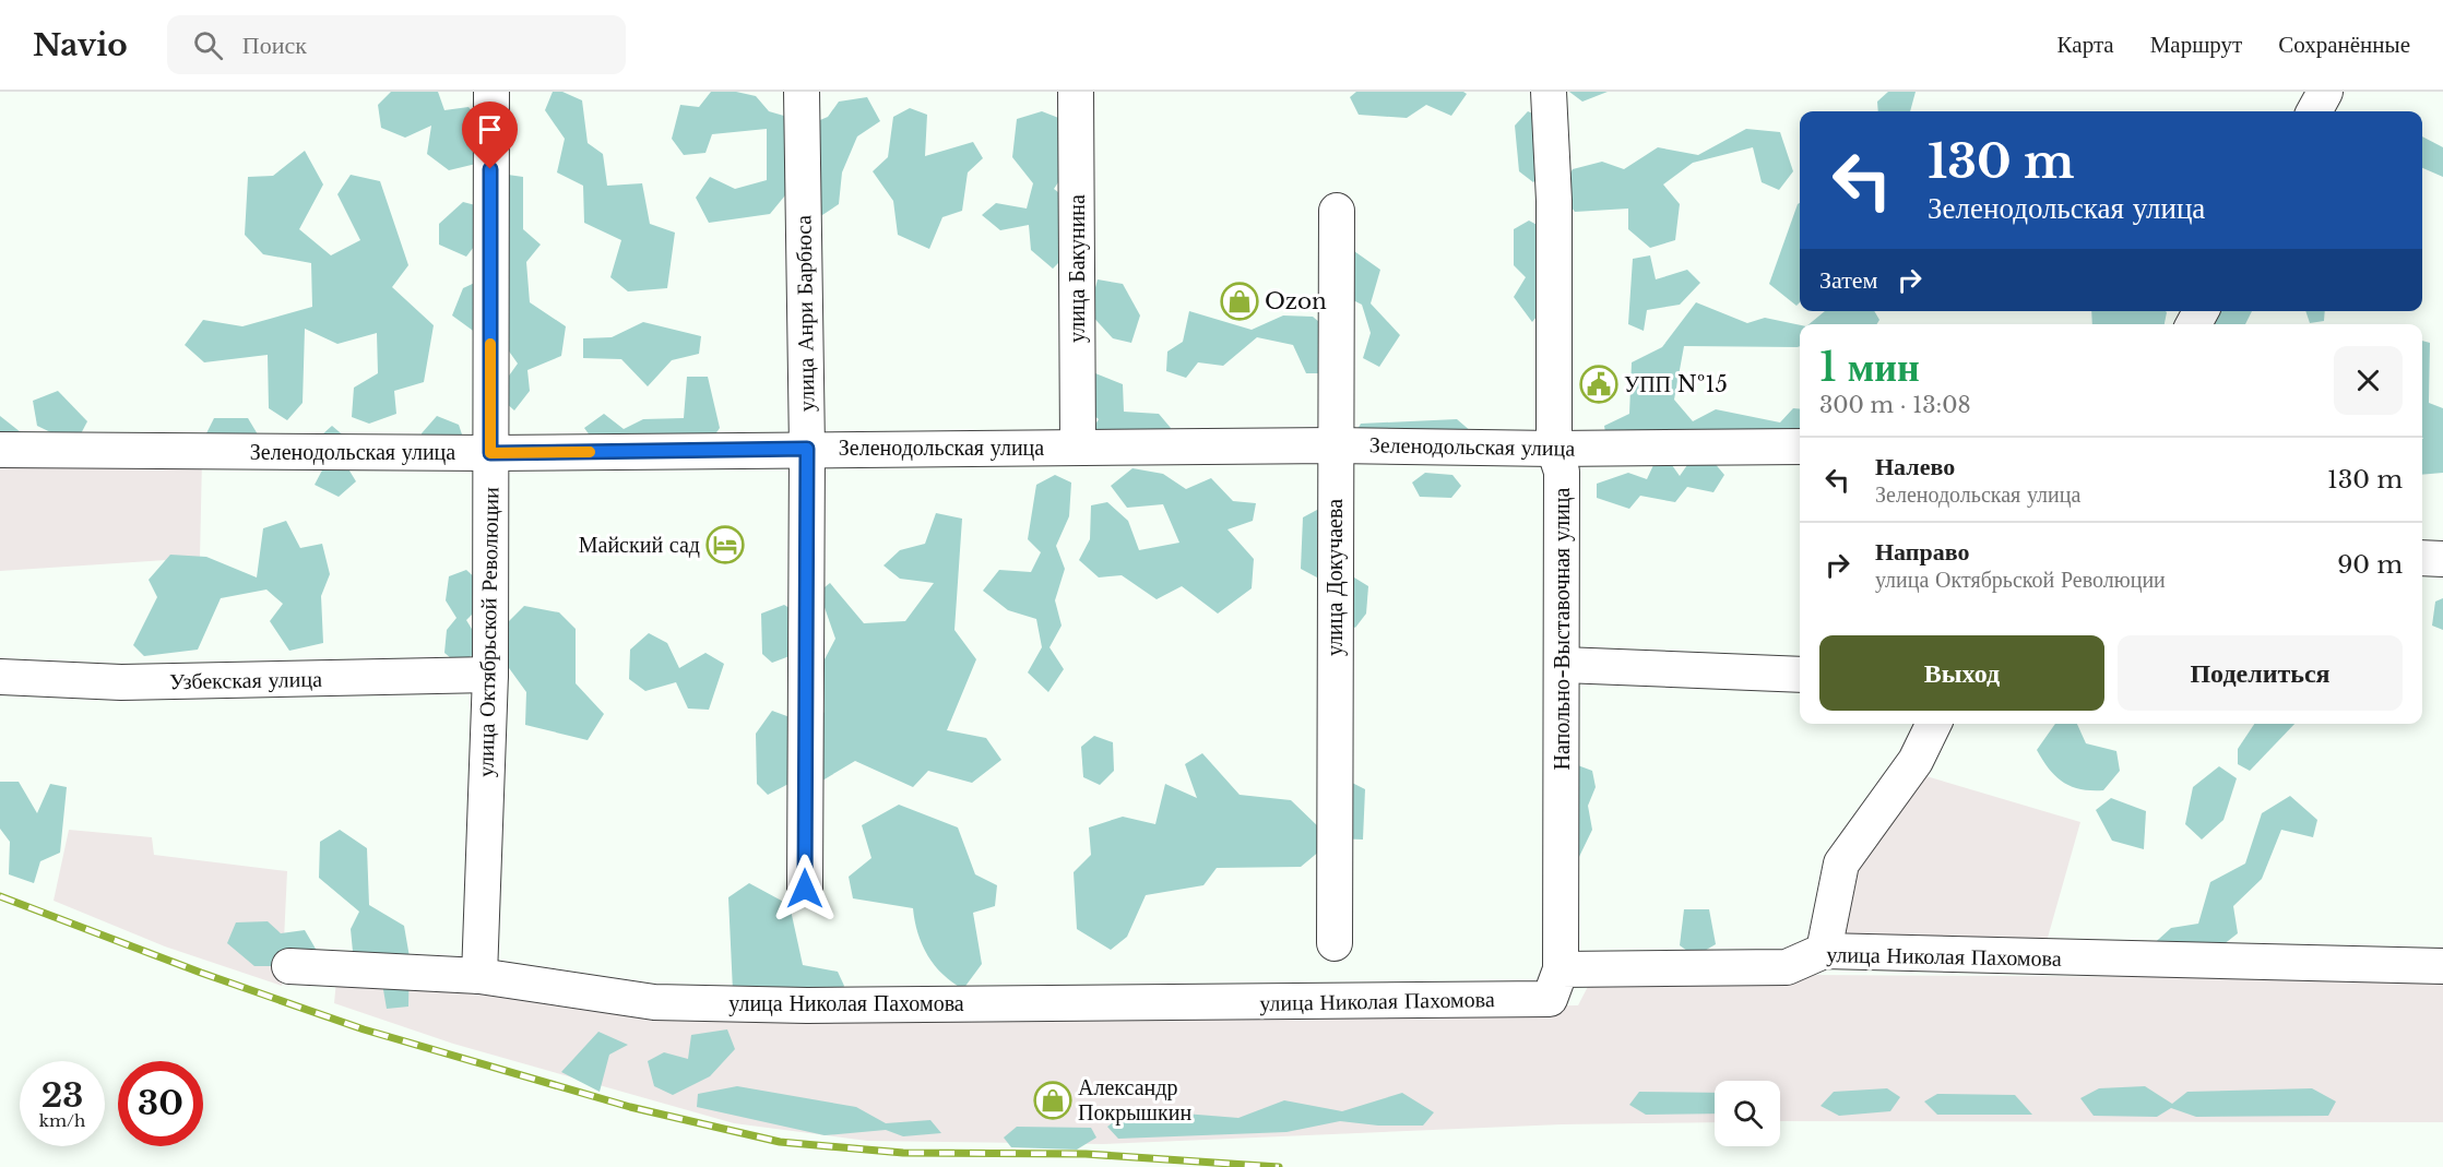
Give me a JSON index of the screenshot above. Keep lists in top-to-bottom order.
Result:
{
  "streets": {
    "street": [
      "улица Бакунина",
      "улица Анри Барбюса",
      "Зеленодольская улица",
      "улица Докучаева",
      "Напольно-Выставочная улица",
      "улица Октябрьской Революции",
      "Узбекская улица",
      "улица Николая Пахомова"
    ]
  },
  "crossings": [
    ["улица Бакунина", "Зеленодольская улица"],
    ["улица Анри Барбюса", "Зеленодольская улица"],
    ["Зеленодольская улица", "улица Докучаева"],
    ["Зеленодольская улица", "Напольно-Выставочная улица"],
    ["Зеленодольская улица", "улица Октябрьской Революции"],
    ["Напольно-Выставочная улица", "улица Николая Пахомова"],
    ["улица Октябрьской Революции", "Узбекская улица"],
    ["улица Октябрьской Революции", "улица Николая Пахомова"]
  ],
  "places": {
    "shop": ["Ozon", "Александр Покрышкин"],
    "public building": ["УПП №15"],
    "hotel": ["Майский сад"]
  },
  "page": {
    "header": "Navio",
    "search": "Поиск",
    "nav": ["Карта", "Маршрут", "Сохранённые"],
    "turn": ["130 m", "Зеленодольская улица"],
    "then": "Затем",
    "heading": ["1 мин", "300 m · 13:08"],
    "list": [
      {
        "name": "Налево",
        "note": "Зеленодольская улица",
        "value": "130 m"
      },
      {
        "name": "Направо",
        "note": "улица Октябрьской Революции",
        "value": "90 m"
      }
    ],
    "buttons": ["Выход", "Поделиться"],
    "speed": "23 km/h",
    "limit": "30"
  }
}
